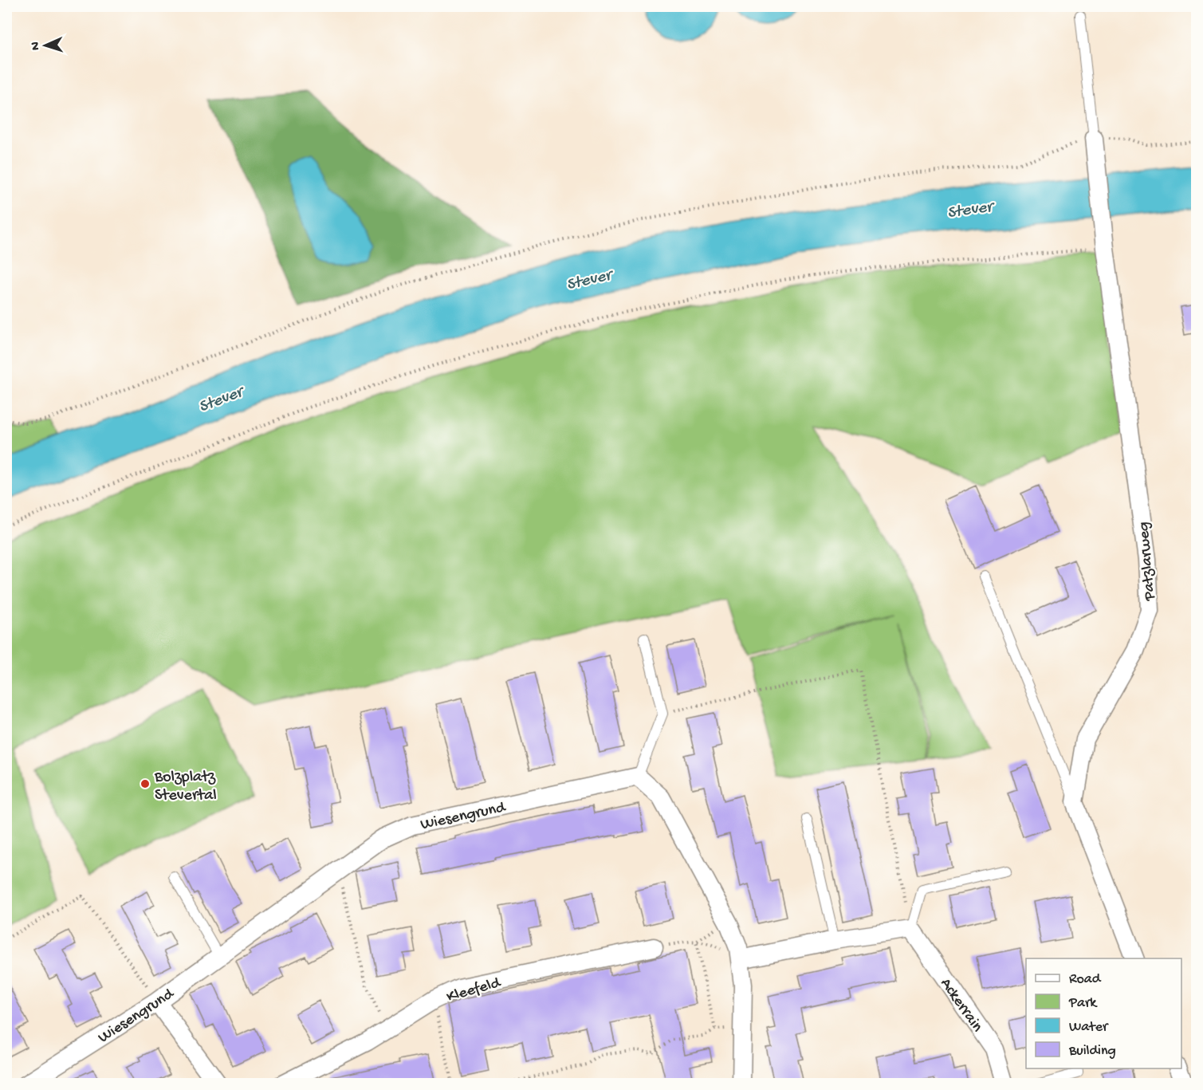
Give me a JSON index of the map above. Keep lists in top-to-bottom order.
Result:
{
  "streets": {
    "street": [
      "Patzlarweg",
      "Wiesengrund",
      "Kleefeld",
      "Ackerrain"
    ]
  },
  "water": ["Stever"],
  "places": ["Bolzplatz Stevertal"],
  "legend": [
    "Road",
    "Park",
    "Water",
    "Building"
  ],
  "north": "left"
}
